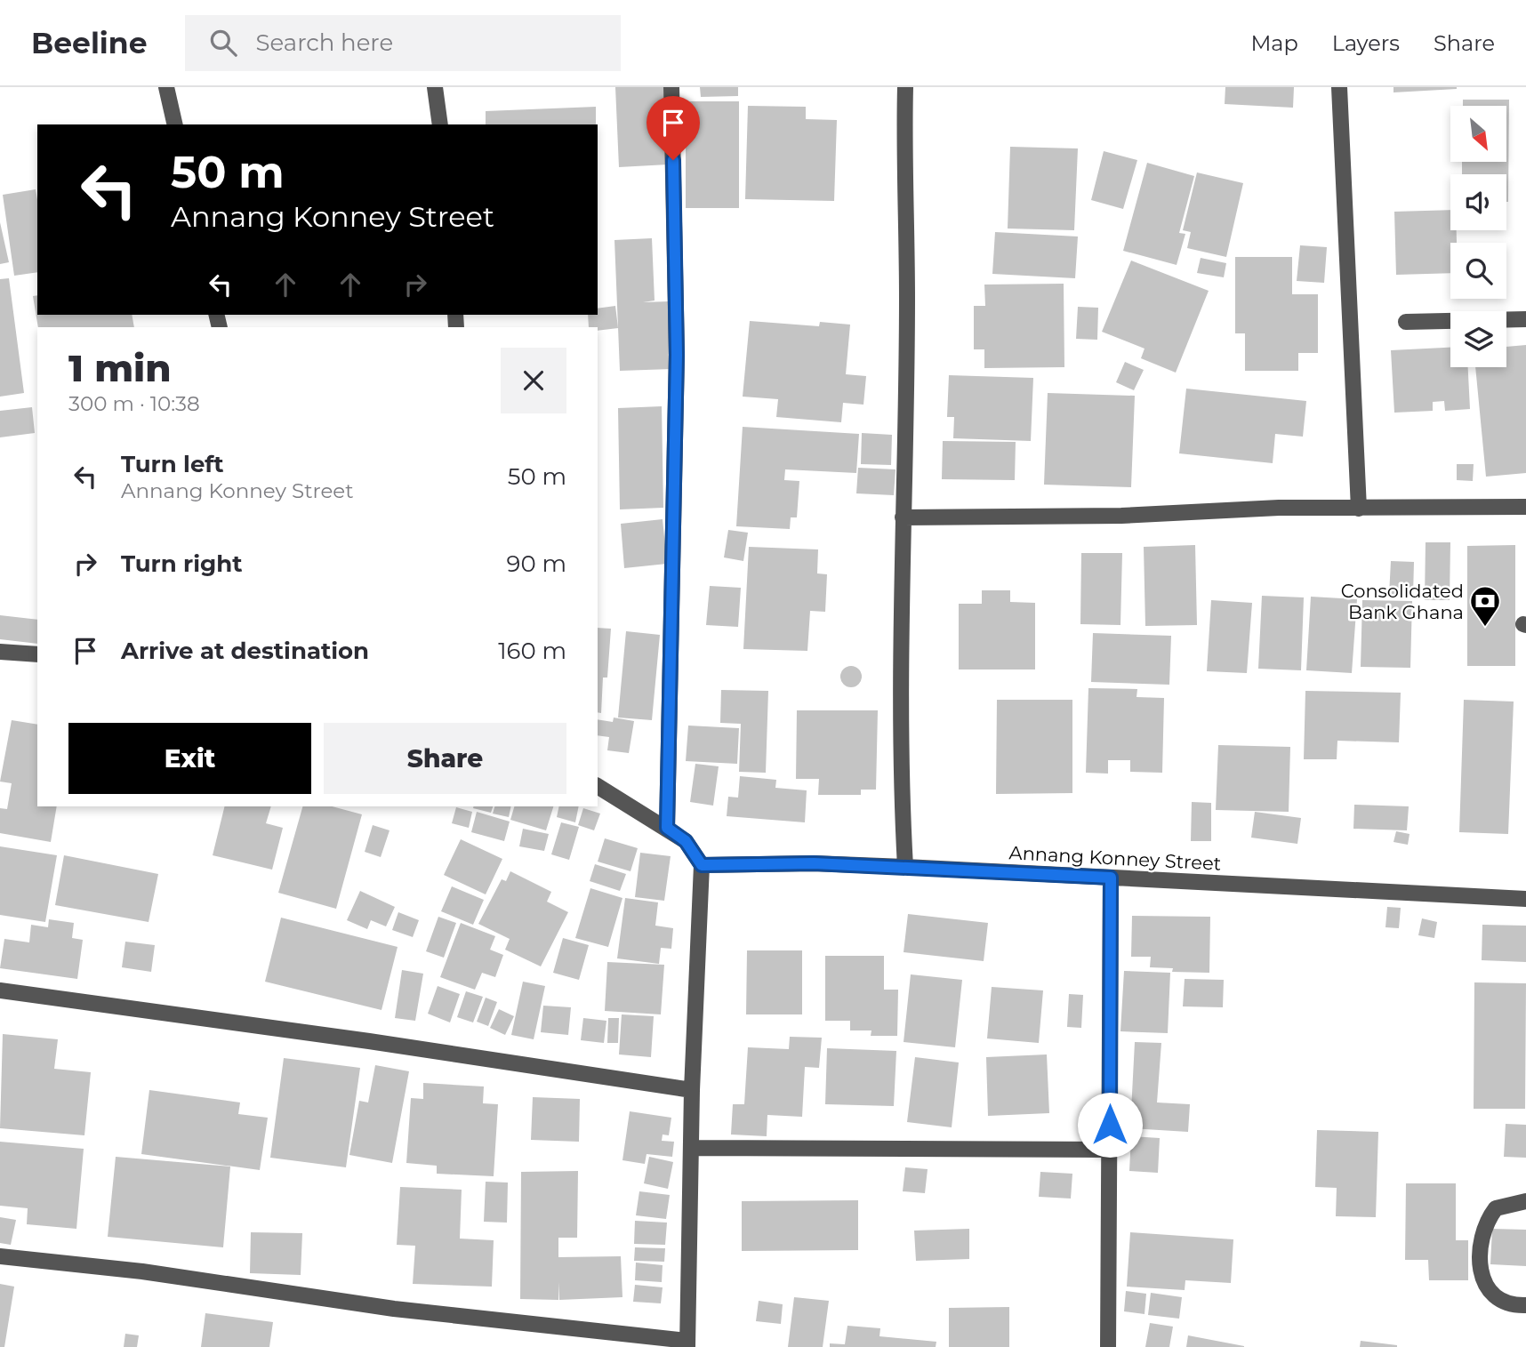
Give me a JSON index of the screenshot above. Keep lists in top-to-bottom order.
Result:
{
  "streets": {
    "street": ["Annang Konney Street"]
  },
  "places": {
    "bank": ["Consolidated Bank Ghana"]
  },
  "north": "bottom right",
  "page": {
    "header": "Beeline",
    "search": "Search here",
    "nav": ["Map", "Layers", "Share"],
    "turn": ["50 m", "Annang Konney Street"],
    "heading": ["1 min", "300 m · 10:38"],
    "list": [
      {
        "name": "Turn left",
        "note": "Annang Konney Street",
        "value": "50 m"
      },
      {
        "name": "Turn right",
        "value": "90 m"
      },
      {
        "name": "Arrive at destination",
        "value": "160 m"
      }
    ],
    "buttons": ["Exit", "Share"]
  }
}
